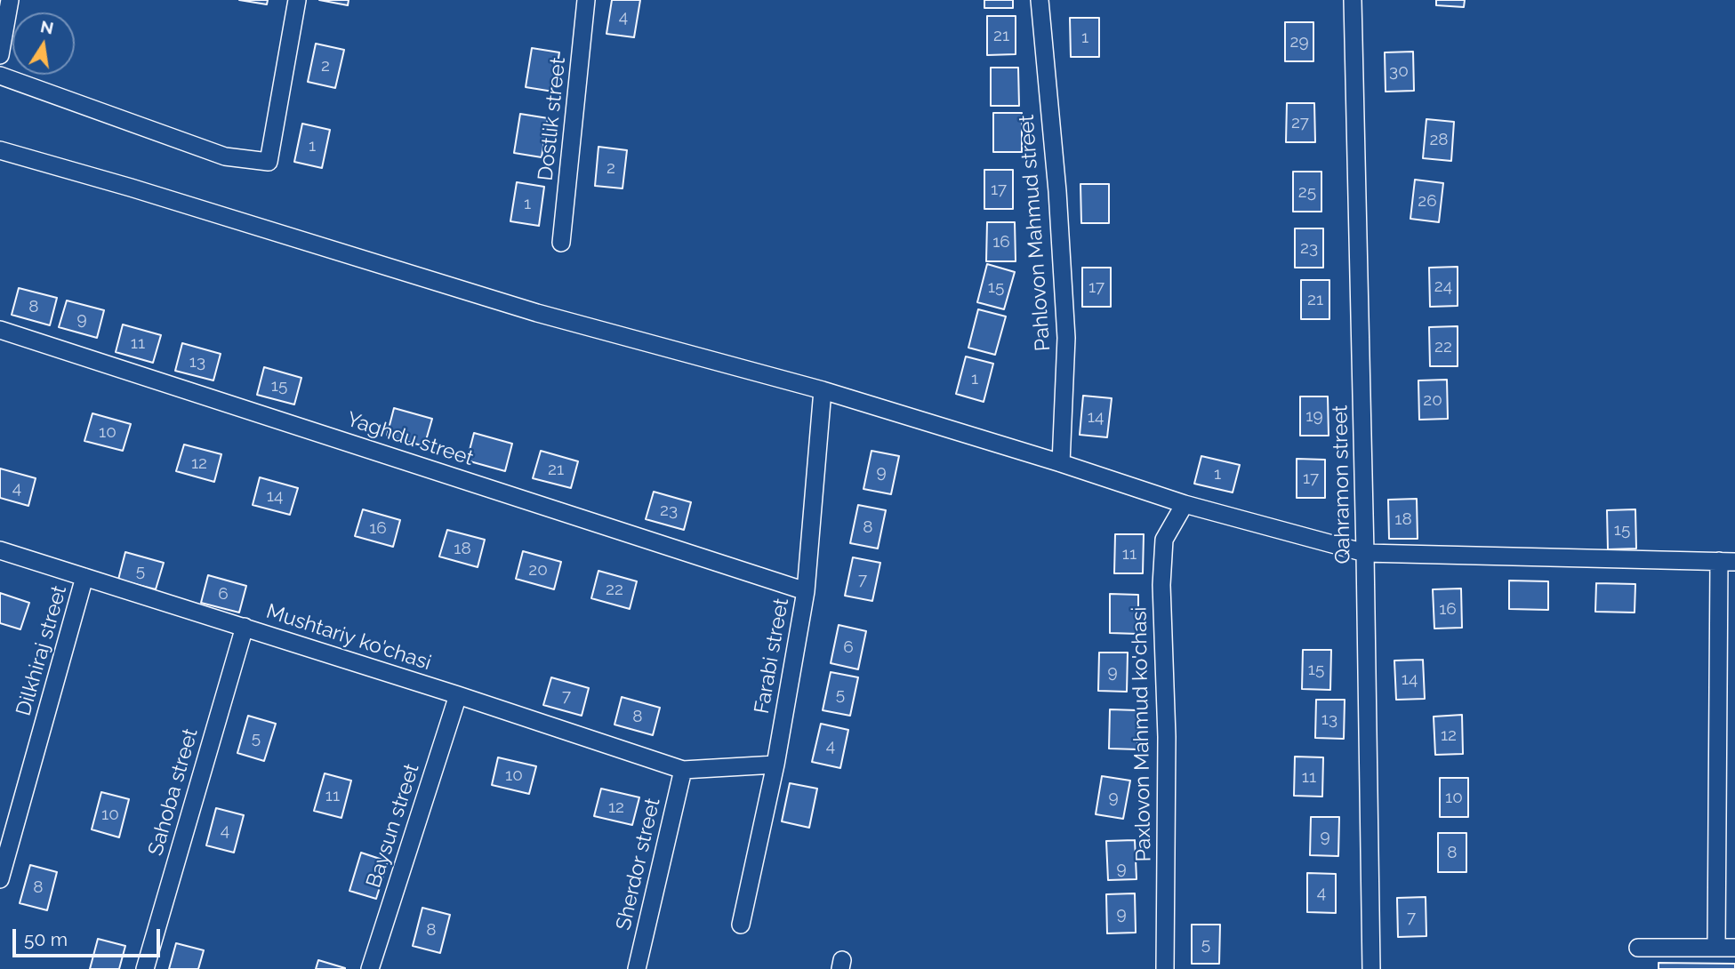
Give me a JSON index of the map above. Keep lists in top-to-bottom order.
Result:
{
  "streets": {
    "street": [
      "Dostlik street",
      "Pahlovon Mahmud street",
      "Yaghdu street",
      "Qahramon street",
      "Mushtariy ko'chasi",
      "Dilkhiraj street",
      "Farabi street",
      "Paxlovon Mahmud ko'chasi",
      "Sahoba street",
      "Baysun street",
      "Sherdor street"
    ]
  },
  "crossings": [
    ["Yaghdu street", "Farabi street"],
    ["Mushtariy ko'chasi", "Dilkhiraj street"],
    ["Mushtariy ko'chasi", "Sahoba street"],
    ["Mushtariy ko'chasi", "Baysun street"],
    ["Mushtariy ko'chasi", "Sherdor street"]
  ],
  "house_numbers": [
    "4",
    "21",
    "1",
    "29",
    "2",
    "30",
    "27",
    "28",
    "1",
    "2",
    "17",
    "25",
    "26",
    "1",
    "16",
    "23",
    "24",
    "15",
    "17",
    "21",
    "8",
    "9",
    "11",
    "22",
    "13",
    "1",
    "15",
    "20",
    "19",
    "14",
    "10",
    "12",
    "21",
    "9",
    "1",
    "17",
    "4",
    "14",
    "23",
    "18",
    "8",
    "16",
    "15",
    "18",
    "11",
    "20",
    "5",
    "7",
    "22",
    "6",
    "16",
    "6",
    "15",
    "9",
    "14",
    "5",
    "7",
    "8",
    "13",
    "12",
    "5",
    "4",
    "10",
    "11",
    "11",
    "9",
    "10",
    "12",
    "10",
    "4",
    "9",
    "8",
    "9",
    "8",
    "4",
    "9",
    "7",
    "8",
    "5"
  ],
  "scale_bar": "50 m",
  "north": "top"
}
